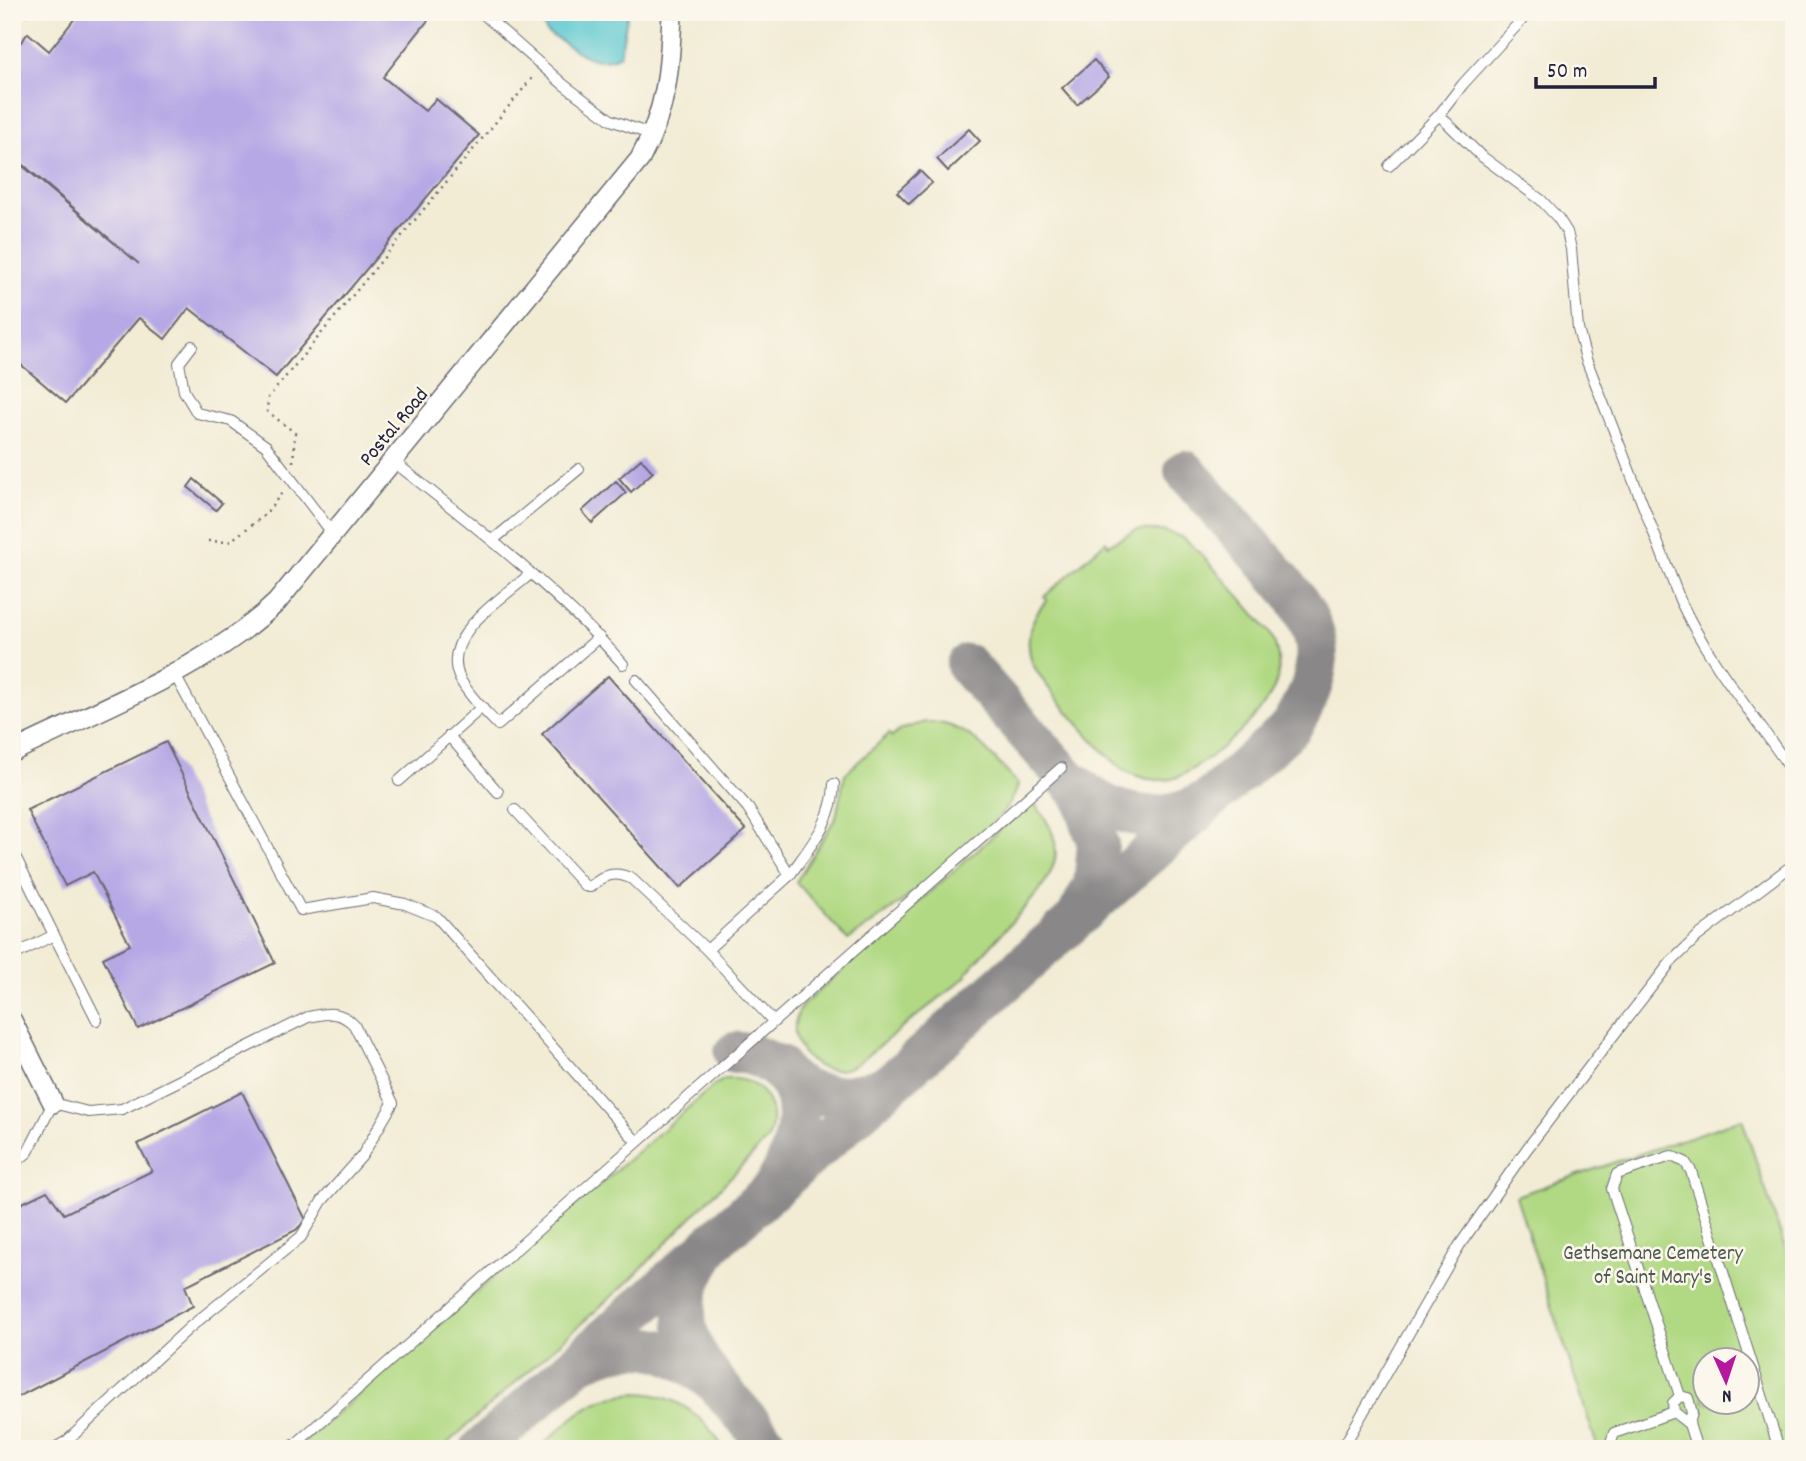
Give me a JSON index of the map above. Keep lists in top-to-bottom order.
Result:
{
  "streets": {
    "street": ["Postal Road"]
  },
  "parks": ["Gethsemane Cemetery of Saint Mary's"],
  "scale_bar": "50 m",
  "north": "bottom"
}
